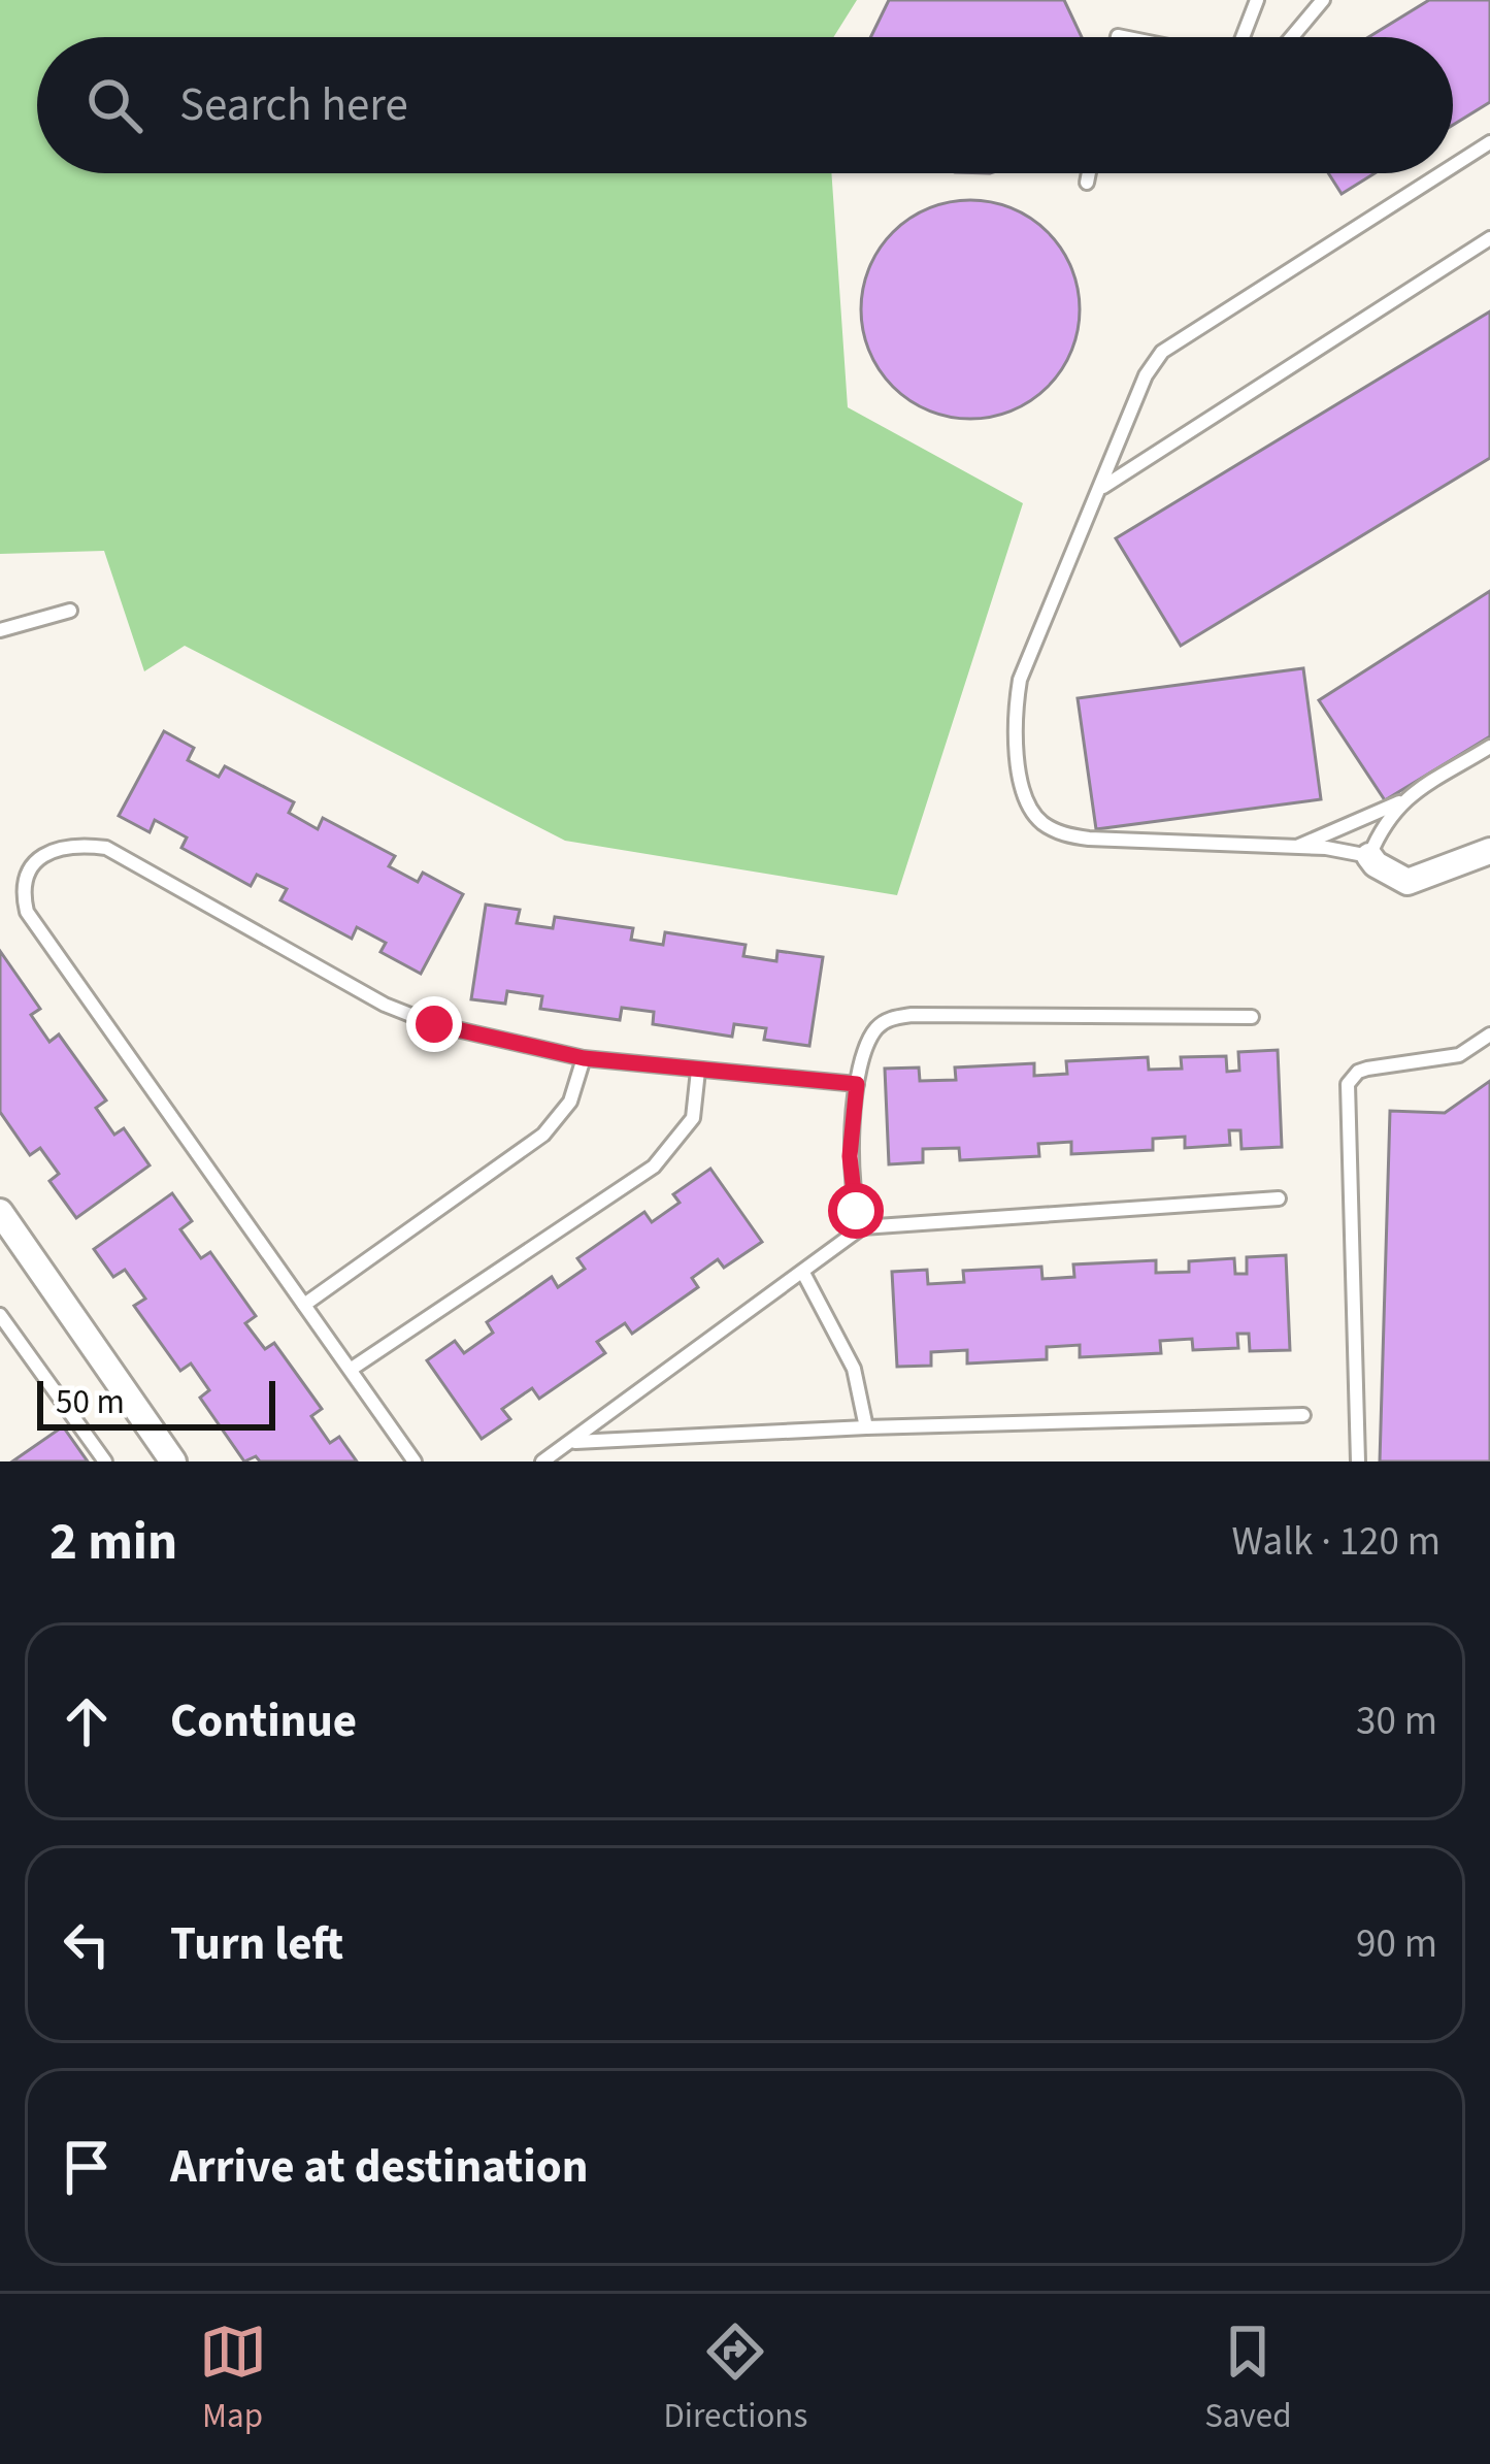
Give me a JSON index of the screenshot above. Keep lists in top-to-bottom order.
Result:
{
  "scale_bar": "50 m",
  "page": {
    "search": "Search here",
    "scale": "50 m",
    "heading": ["2 min", "Walk · 120 m"],
    "list": [
      ["Continue", "30 m"],
      ["Turn left", "90 m"],
      "Arrive at destination"
    ],
    "nav": ["Map", "Directions", "Saved"]
  }
}
